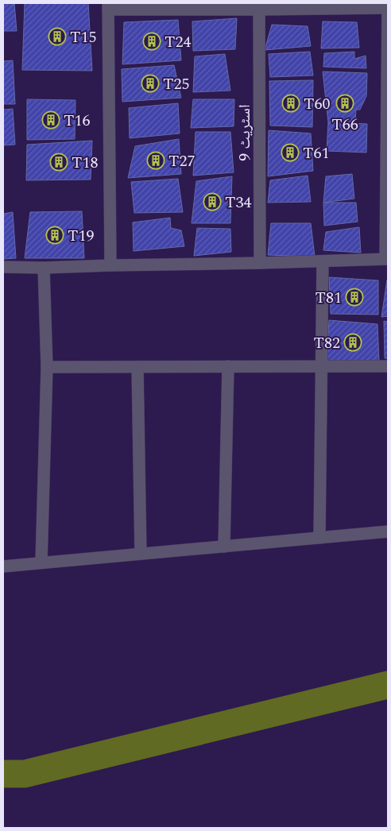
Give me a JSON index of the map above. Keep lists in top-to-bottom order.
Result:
{
  "streets": {
    "street": ["اسٹریٹ 9"]
  },
  "places": {
    "building": [
      "T15",
      "T24",
      "T25",
      "T60",
      "T66",
      "T16",
      "T61",
      "T27",
      "T18",
      "T34",
      "T19",
      "T81",
      "T82"
    ]
  }
}
